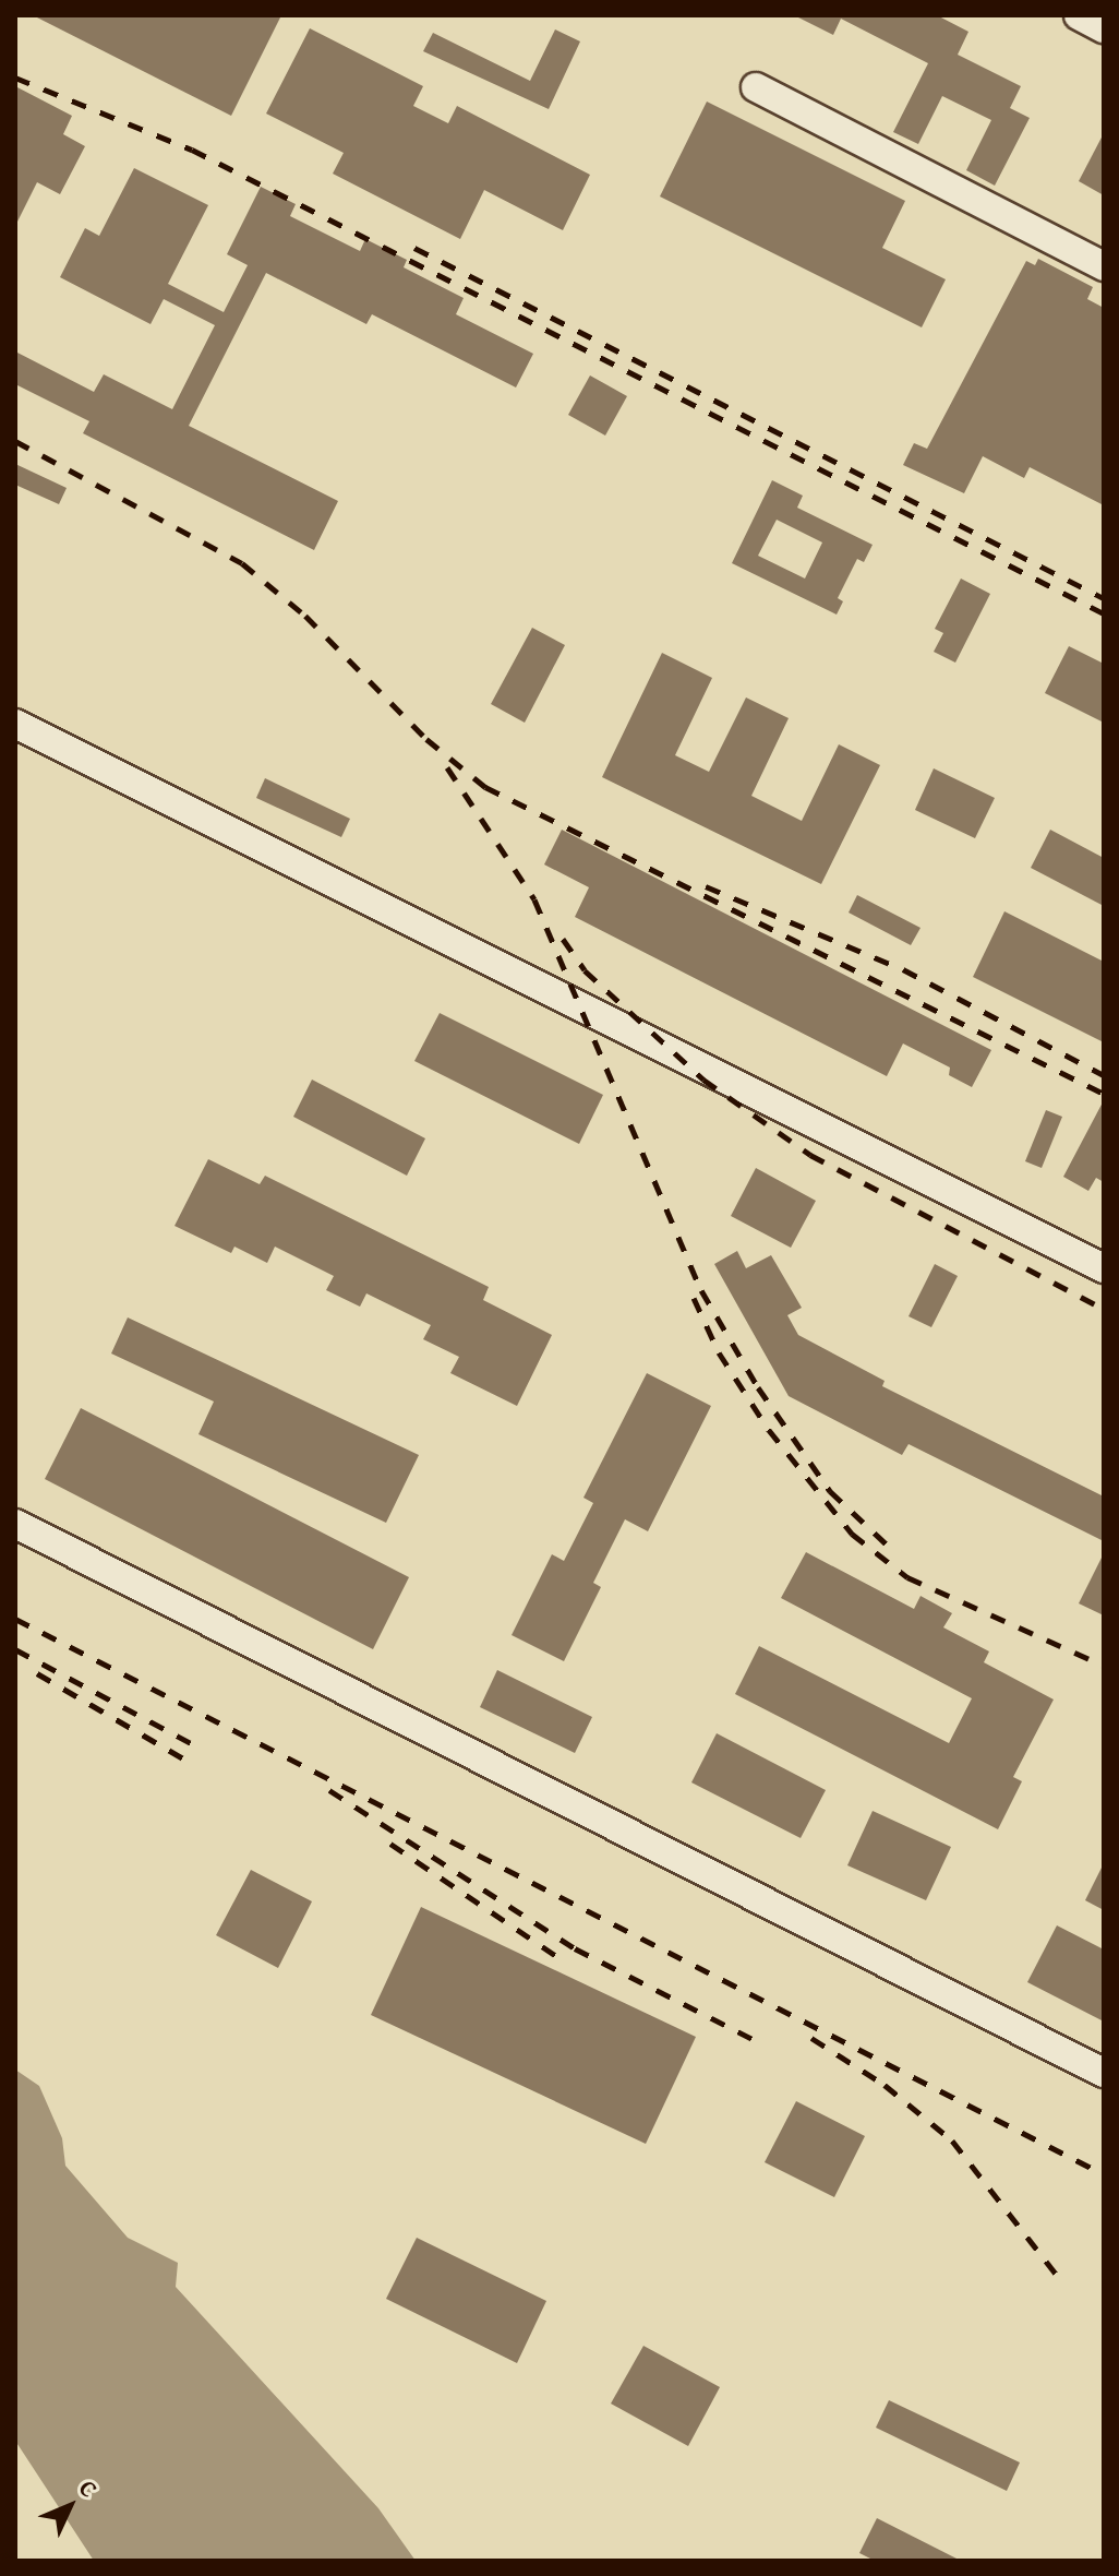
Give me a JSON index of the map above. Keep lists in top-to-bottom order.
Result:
{
  "north": "top right"
}
